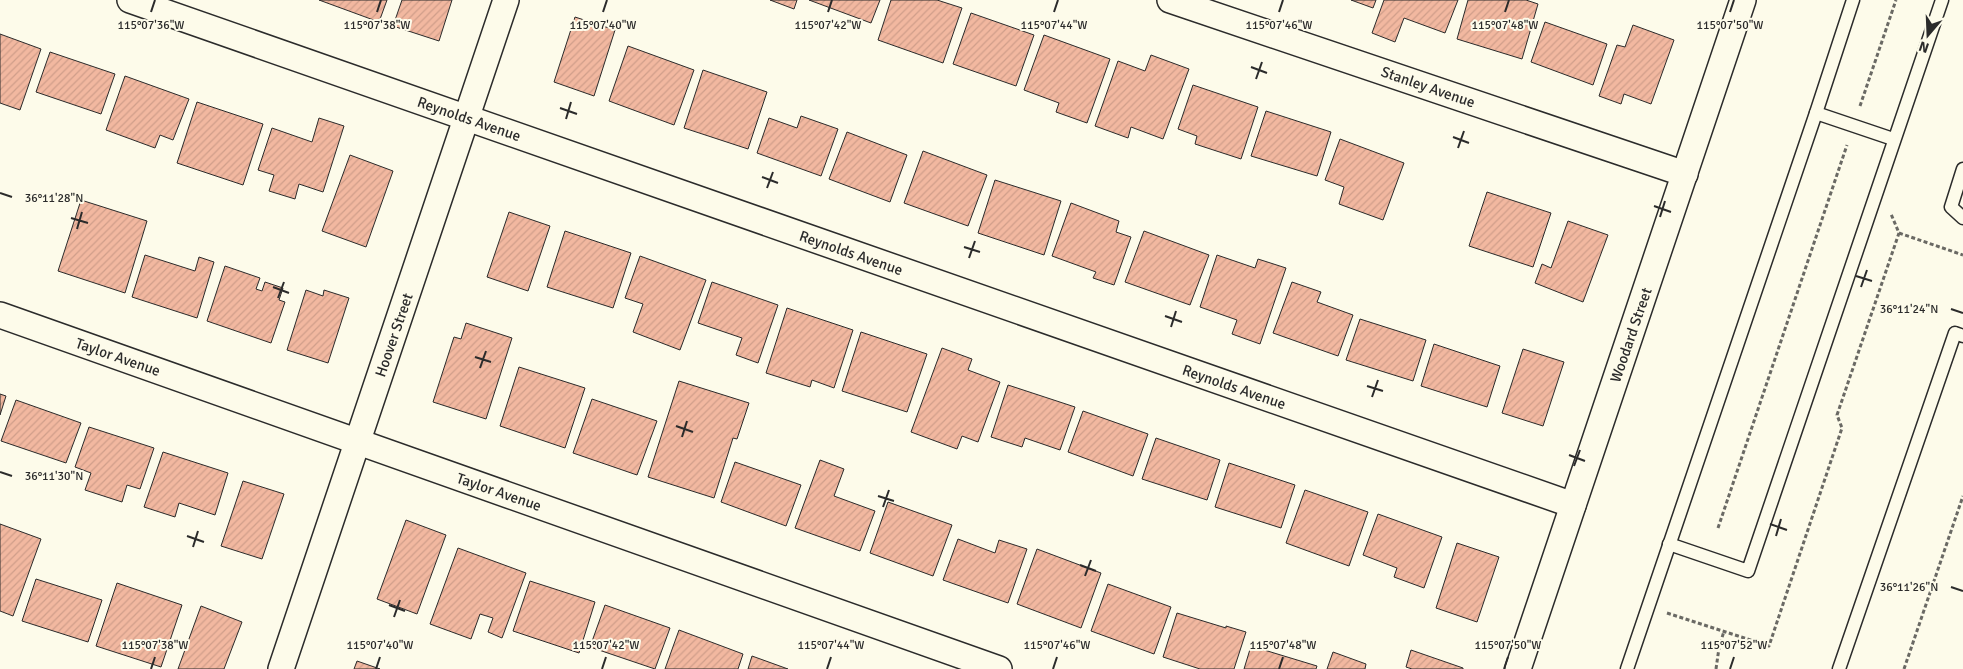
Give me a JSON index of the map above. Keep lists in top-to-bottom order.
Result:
{
  "streets": {
    "street": [
      "Stanley Avenue",
      "Reynolds Avenue",
      "Hoover Street",
      "Woodard Street",
      "Taylor Avenue"
    ]
  },
  "crossings": [
    ["Stanley Avenue", "Woodard Street"],
    ["Reynolds Avenue", "Hoover Street"],
    ["Reynolds Avenue", "Woodard Street"],
    ["Hoover Street", "Taylor Avenue"]
  ],
  "north": "bottom",
  "coordinates": [
    "115°07'36\"W",
    "115°07'38\"W",
    "115°07'40\"W",
    "115°07'42\"W",
    "115°07'44\"W",
    "115°07'46\"W",
    "115°07'48\"W",
    "115°07'50\"W",
    "36°11'28\"N",
    "36°11'24\"N",
    "36°11'30\"N",
    "36°11'26\"N",
    "115°07'52\"W"
  ]
}
